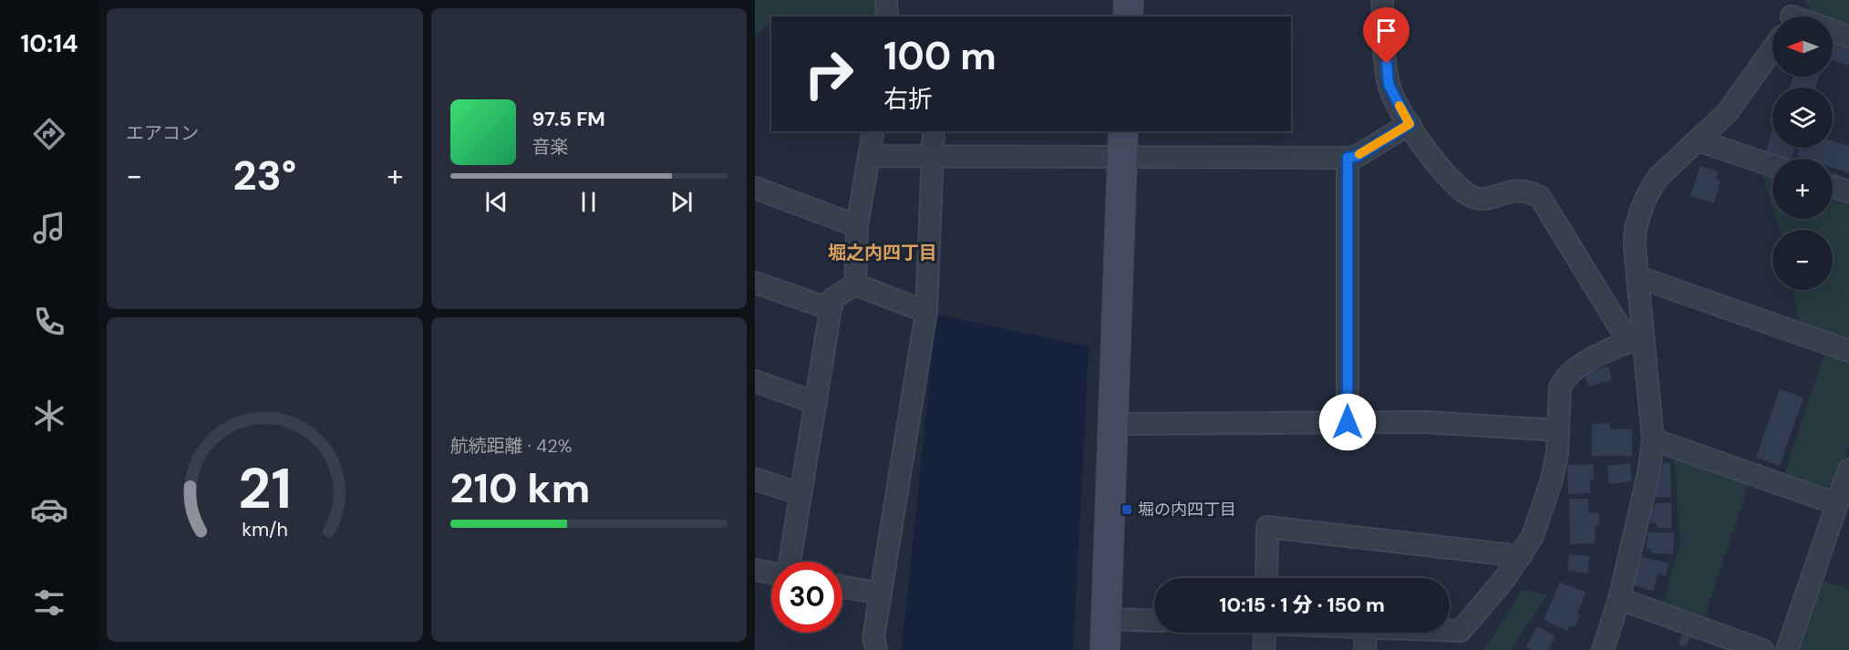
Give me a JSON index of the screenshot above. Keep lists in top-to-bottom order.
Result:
{
  "districts": ["堀之内四丁目"],
  "places": {
    "transit": ["堀の内四丁目"]
  },
  "north": "left",
  "page": {
    "tabs": "10:14",
    "tile": [
      "エアコン",
      ["航続距離 · 42%", "210 km"]
    ],
    "map_buttons": ["+", "−"],
    "turn": ["100 m", "右折"],
    "song": ["97.5 FM", "音楽"],
    "heat": ["−", "23°", "+"],
    "limit": "30",
    "trip": "10:15 · 1 分 · 150 m",
    "gauge": ["21", "km/h"]
  }
}
